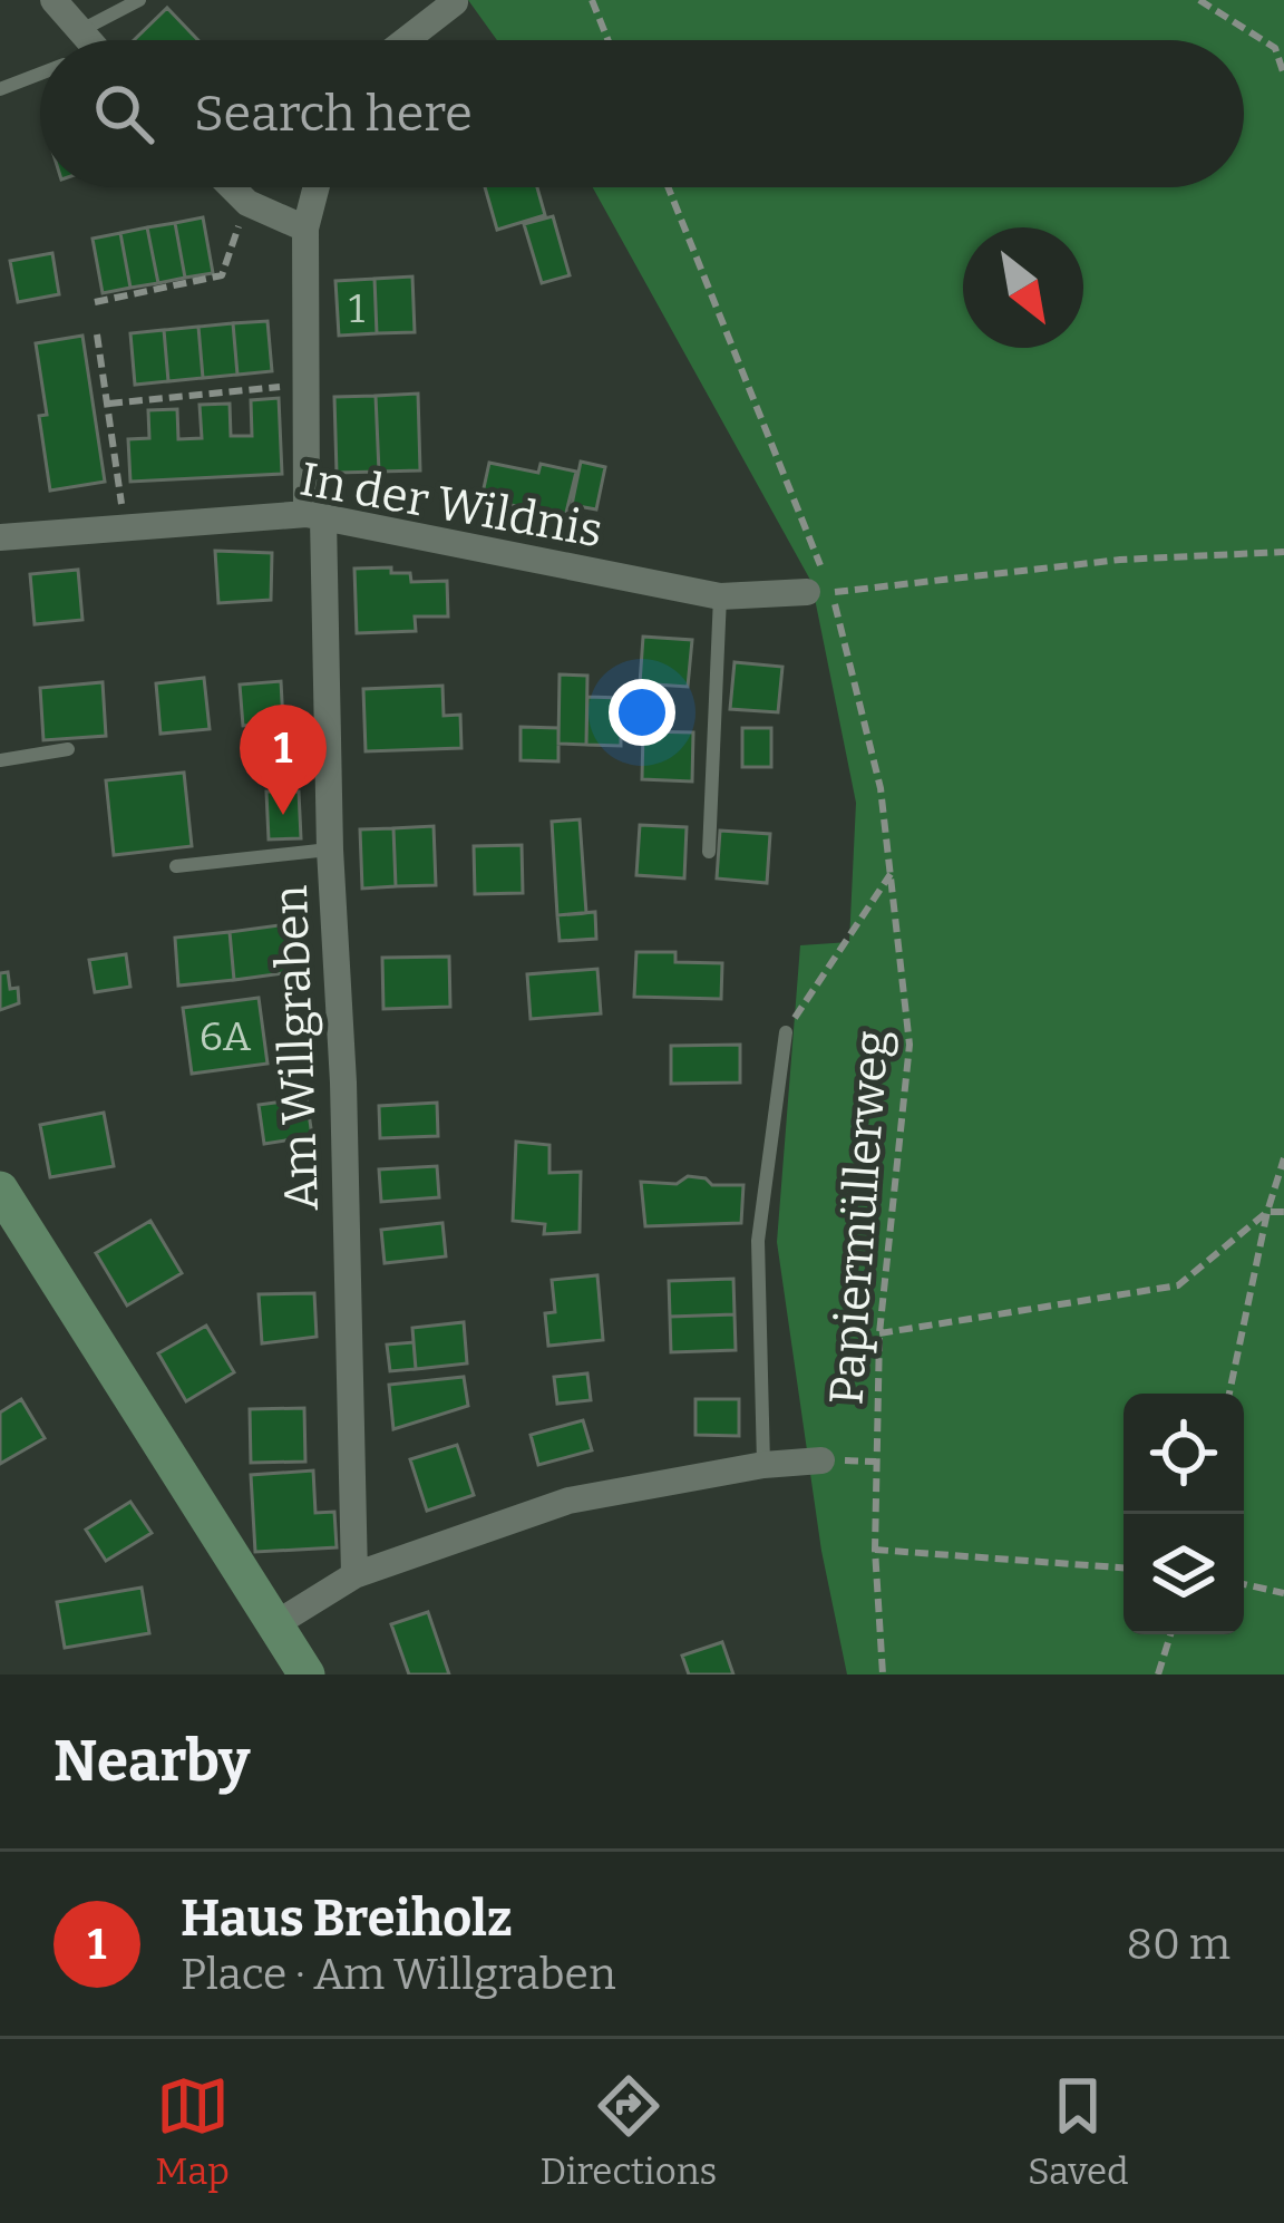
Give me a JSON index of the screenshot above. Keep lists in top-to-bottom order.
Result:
{
  "streets": {
    "street": ["In der Wildnis", "Am Willgraben"],
    "path": ["Papiermüllerweg"]
  },
  "crossings": [
    ["In der Wildnis", "Am Willgraben"],
    ["In der Wildnis", "Papiermüllerweg"]
  ],
  "house_numbers": ["1", "6A"],
  "north": "bottom right",
  "page": {
    "search": "Search here",
    "pins": "1",
    "heading": "Nearby",
    "list": [
      {
        "mark": "1",
        "name": "Haus Breiholz",
        "note": "Place · Am Willgraben",
        "value": "80 m"
      }
    ],
    "nav": ["Map", "Directions", "Saved"]
  }
}
